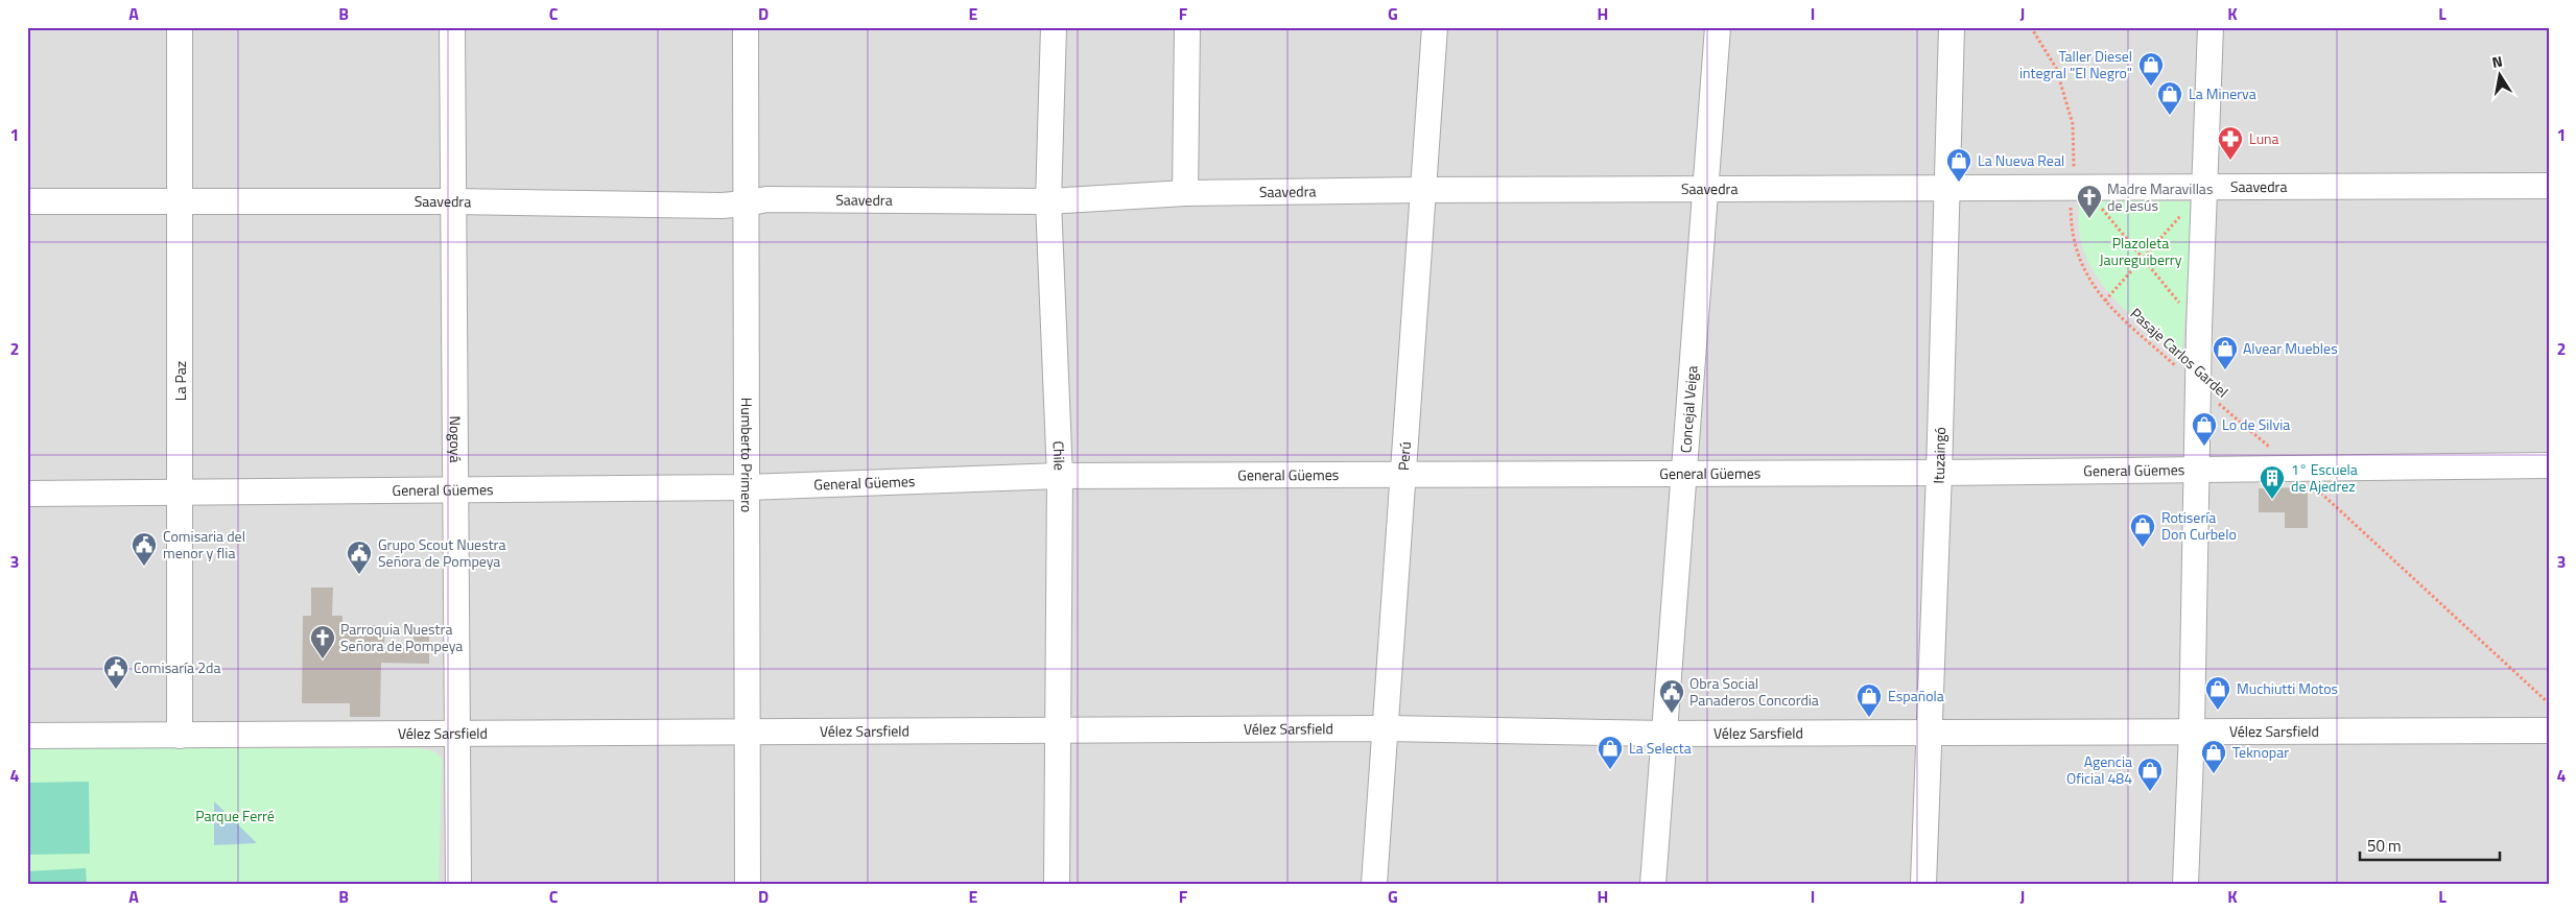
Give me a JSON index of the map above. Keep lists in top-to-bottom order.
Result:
{
  "streets": {
    "street": [
      "Saavedra",
      "La Paz",
      "Concejal Veiga",
      "Nogoyá",
      "Chile",
      "Perú",
      "Humberto Primero",
      "Ituzaingó",
      "General Güemes",
      "Vélez Sarsfield"
    ],
    "path": ["Pasaje Carlos Gardel"]
  },
  "crossings": [
    ["Saavedra", "Pasaje Carlos Gardel"],
    ["Saavedra", "La Paz"],
    ["Saavedra", "Concejal Veiga"],
    ["Saavedra", "Nogoyá"],
    ["Saavedra", "Chile"],
    ["Saavedra", "Perú"],
    ["Saavedra", "Humberto Primero"],
    ["Saavedra", "Ituzaingó"],
    ["Pasaje Carlos Gardel", "General Güemes"],
    ["La Paz", "General Güemes"],
    ["La Paz", "Vélez Sarsfield"],
    ["Concejal Veiga", "General Güemes"],
    ["Concejal Veiga", "Vélez Sarsfield"],
    ["Nogoyá", "General Güemes"],
    ["Nogoyá", "Vélez Sarsfield"],
    ["Chile", "General Güemes"],
    ["Chile", "Vélez Sarsfield"],
    ["Perú", "General Güemes"],
    ["Perú", "Vélez Sarsfield"],
    ["Humberto Primero", "General Güemes"],
    ["Humberto Primero", "Vélez Sarsfield"],
    ["Ituzaingó", "General Güemes"],
    ["Ituzaingó", "Vélez Sarsfield"]
  ],
  "parks": ["Plazoleta Jaureguiberry", "Parque Ferré"],
  "places": {
    "shop": [
      "Taller Diesel integral \"El Negro\"",
      "La Minerva",
      "La Nueva Real",
      "Alvear Muebles",
      "Lo de Silvia",
      "Rotisería Don Curbelo",
      "Muchiutti Motos",
      "Española",
      "La Selecta",
      "Teknopar",
      "Agencia Oficial 484"
    ],
    "pharmacy": ["Luna"],
    "church": ["Madre Maravillas de Jesús", "Parroquia Nuestra Señora de Pompeya"],
    "building": ["1° Escuela de Ajedrez"],
    "public building": [
      "Comisaria del menor y flia",
      "Grupo Scout Nuestra Señora de Pompeya",
      "Comisaría 2da",
      "Obra Social Panaderos Concordia"
    ]
  },
  "scale_bar": "50 m",
  "north": "top",
  "grid": {
    "columns": [
      "A",
      "B",
      "C",
      "D",
      "E",
      "F",
      "G",
      "H",
      "I",
      "J",
      "K",
      "L"
    ],
    "rows": [
      "1",
      "2",
      "3",
      "4"
    ]
  }
}
